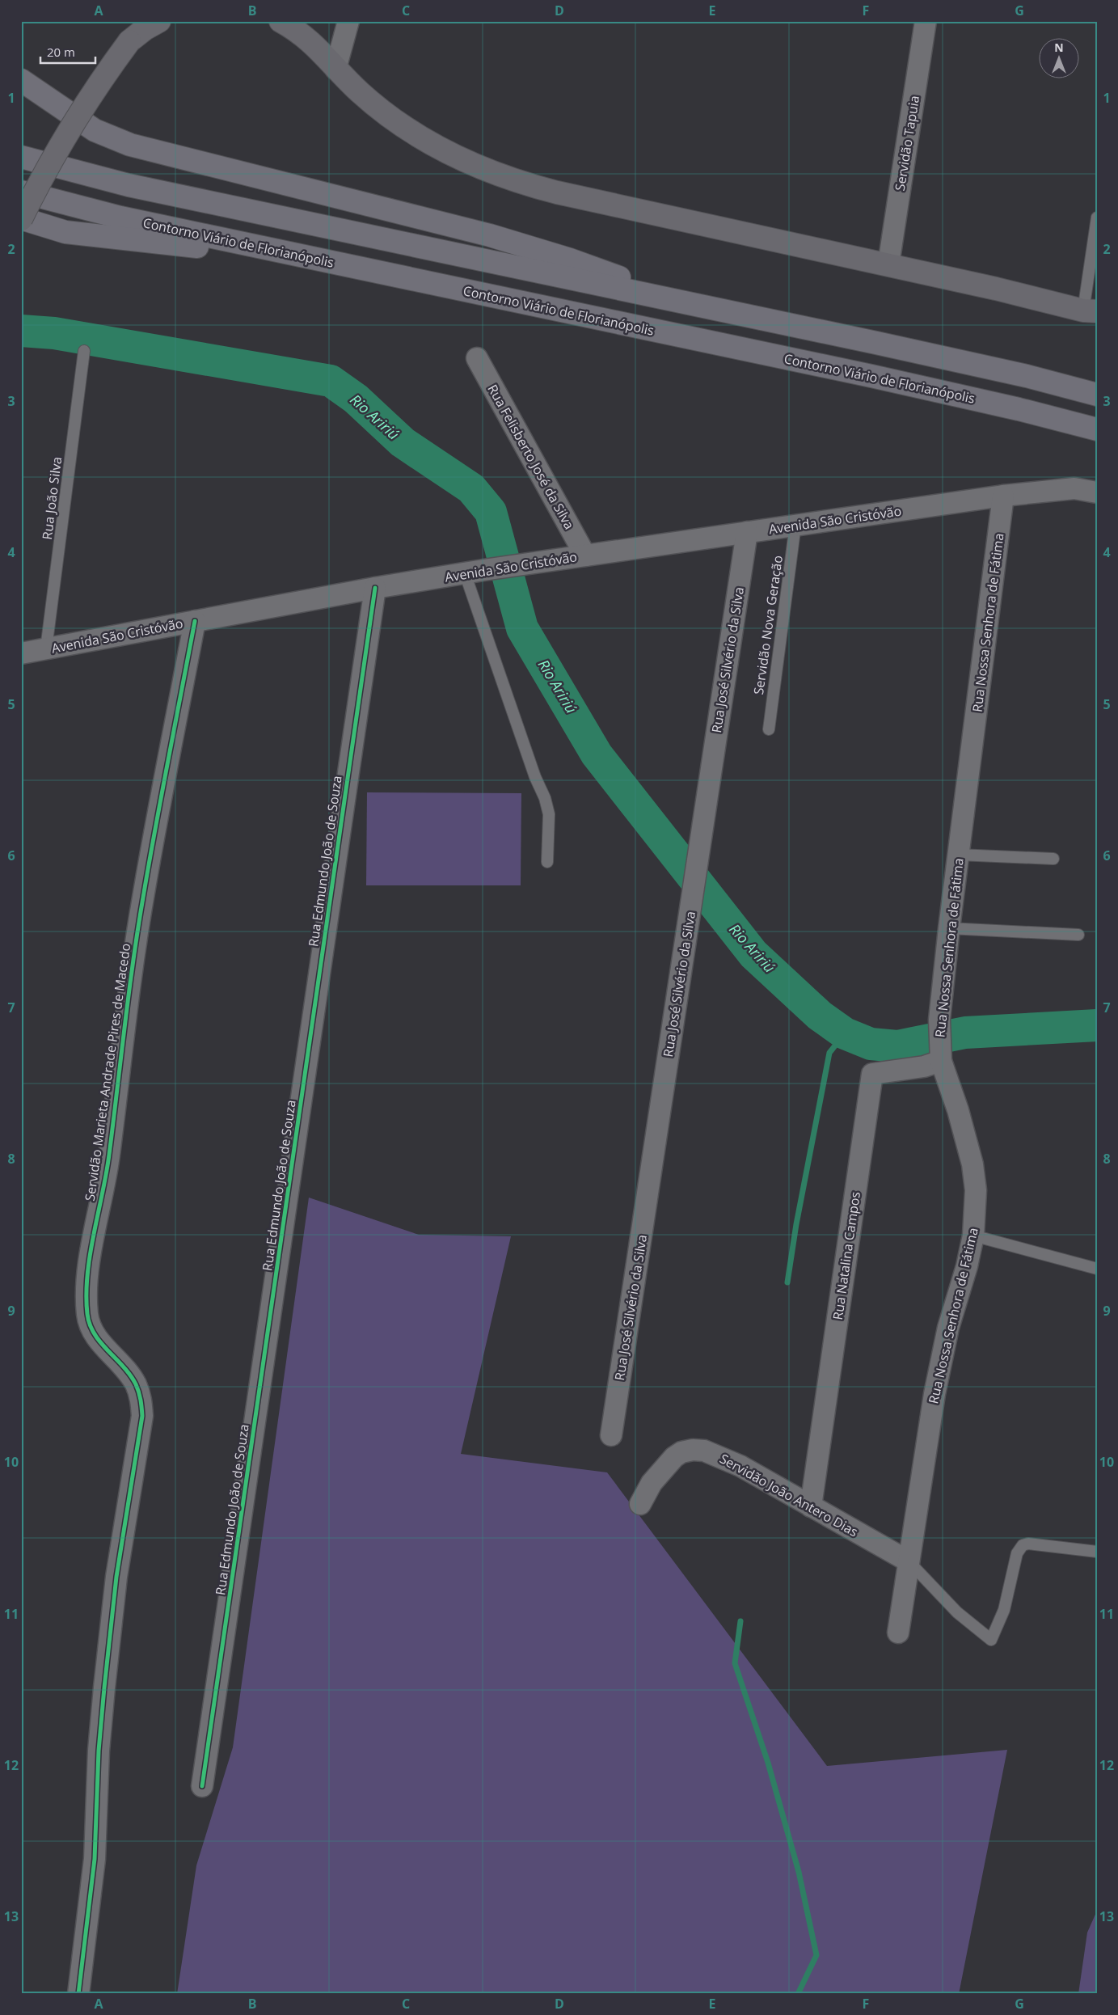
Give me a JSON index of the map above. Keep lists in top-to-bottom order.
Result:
{
  "streets": {
    "highway": ["Contorno Viário de Florianópolis"],
    "street": [
      "Servidão Tapuia",
      "Rua Felisberto José da Silva",
      "Avenida São Cristóvão",
      "Rua Nossa Senhora de Fátima",
      "Rua José Silvério da Silva",
      "Rua Edmundo João de Souza",
      "Servidão Marieta Andrade Pires de Macedo",
      "Rua Natalina Campos",
      "Servidão João Antero Dias"
    ],
    "lane": ["Rua João Silva", "Servidão Nova Geração"]
  },
  "crossings": [
    ["Rua Felisberto José da Silva", "Avenida São Cristóvão"],
    ["Rua João Silva", "Avenida São Cristóvão"],
    ["Avenida São Cristóvão", "Rua Nossa Senhora de Fátima"],
    ["Avenida São Cristóvão", "Servidão Nova Geração"],
    ["Avenida São Cristóvão", "Rua José Silvério da Silva"],
    ["Avenida São Cristóvão", "Rua Edmundo João de Souza"],
    ["Avenida São Cristóvão", "Servidão Marieta Andrade Pires de Macedo"],
    ["Rua Nossa Senhora de Fátima", "Rua Natalina Campos"],
    ["Rua Nossa Senhora de Fátima", "Servidão João Antero Dias"],
    ["Rua Natalina Campos", "Servidão João Antero Dias"]
  ],
  "water": ["Rio Aririú"],
  "scale_bar": "20 m",
  "north": "top",
  "grid": {
    "columns": [
      "A",
      "B",
      "C",
      "D",
      "E",
      "F",
      "G"
    ],
    "rows": [
      "1",
      "2",
      "3",
      "4",
      "5",
      "6",
      "7",
      "8",
      "9",
      "10",
      "11",
      "12",
      "13"
    ]
  }
}
